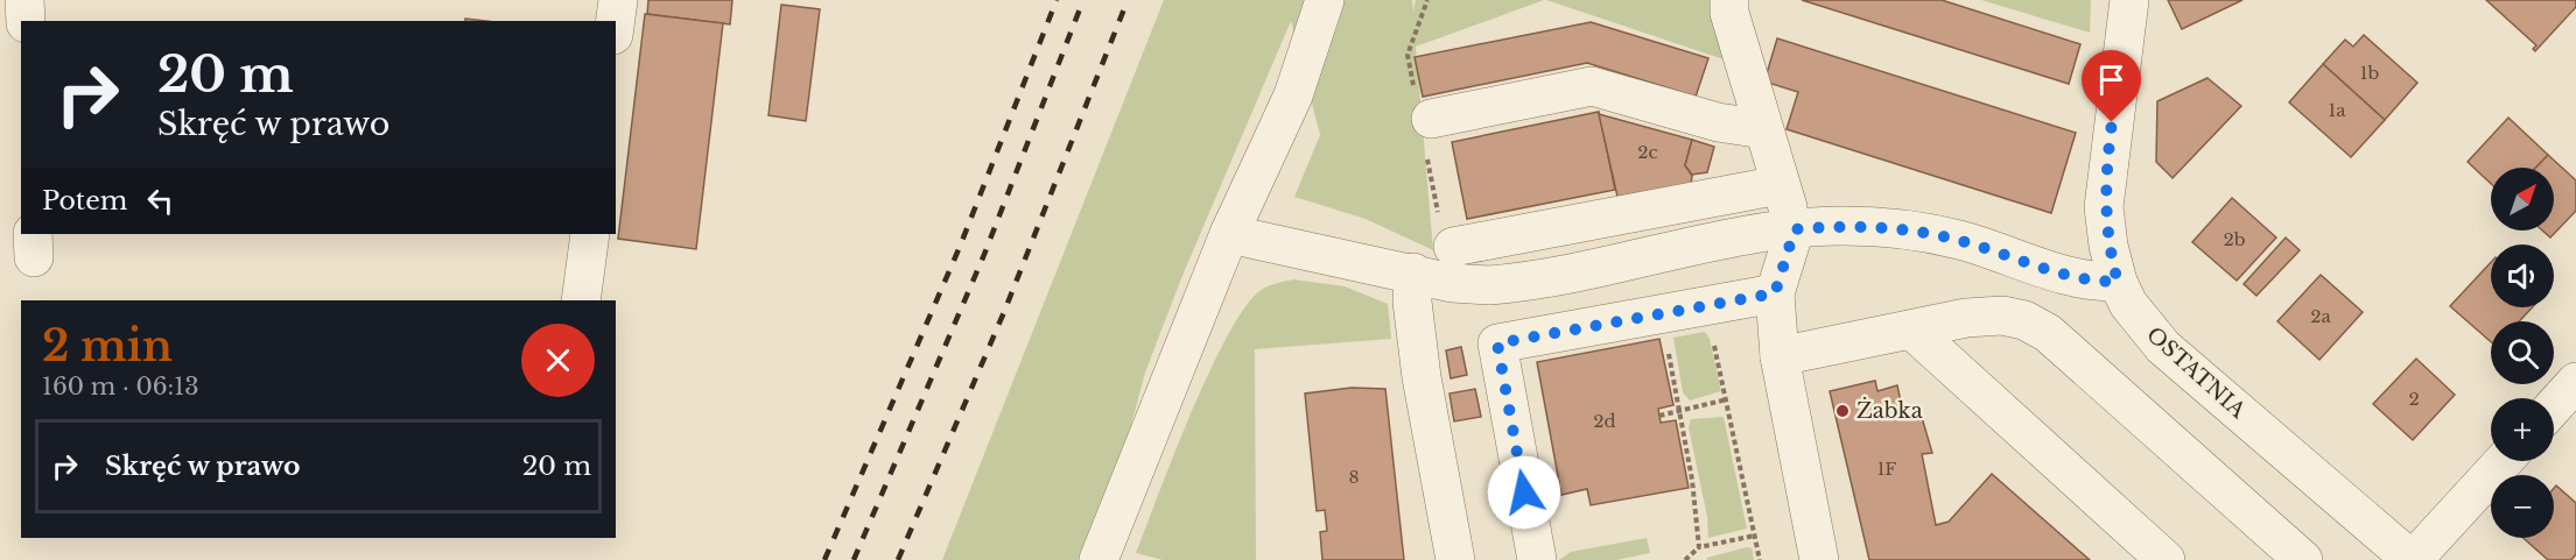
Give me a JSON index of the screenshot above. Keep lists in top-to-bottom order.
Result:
{
  "streets": {
    "street": ["OSTATNIA"]
  },
  "places": ["Żabka"],
  "house_numbers": [
    "1b",
    "1a",
    "2c",
    "2b",
    "2a",
    "2",
    "2d",
    "1F",
    "8"
  ],
  "north": "top right",
  "page": {
    "turn": ["20 m", "Skręć w prawo"],
    "map_buttons": ["+", "−"],
    "then": "Potem",
    "heading": ["2 min", "160 m · 06:13"],
    "list": [
      {
        "name": "Skręć w prawo",
        "value": "20 m"
      }
    ]
  }
}
